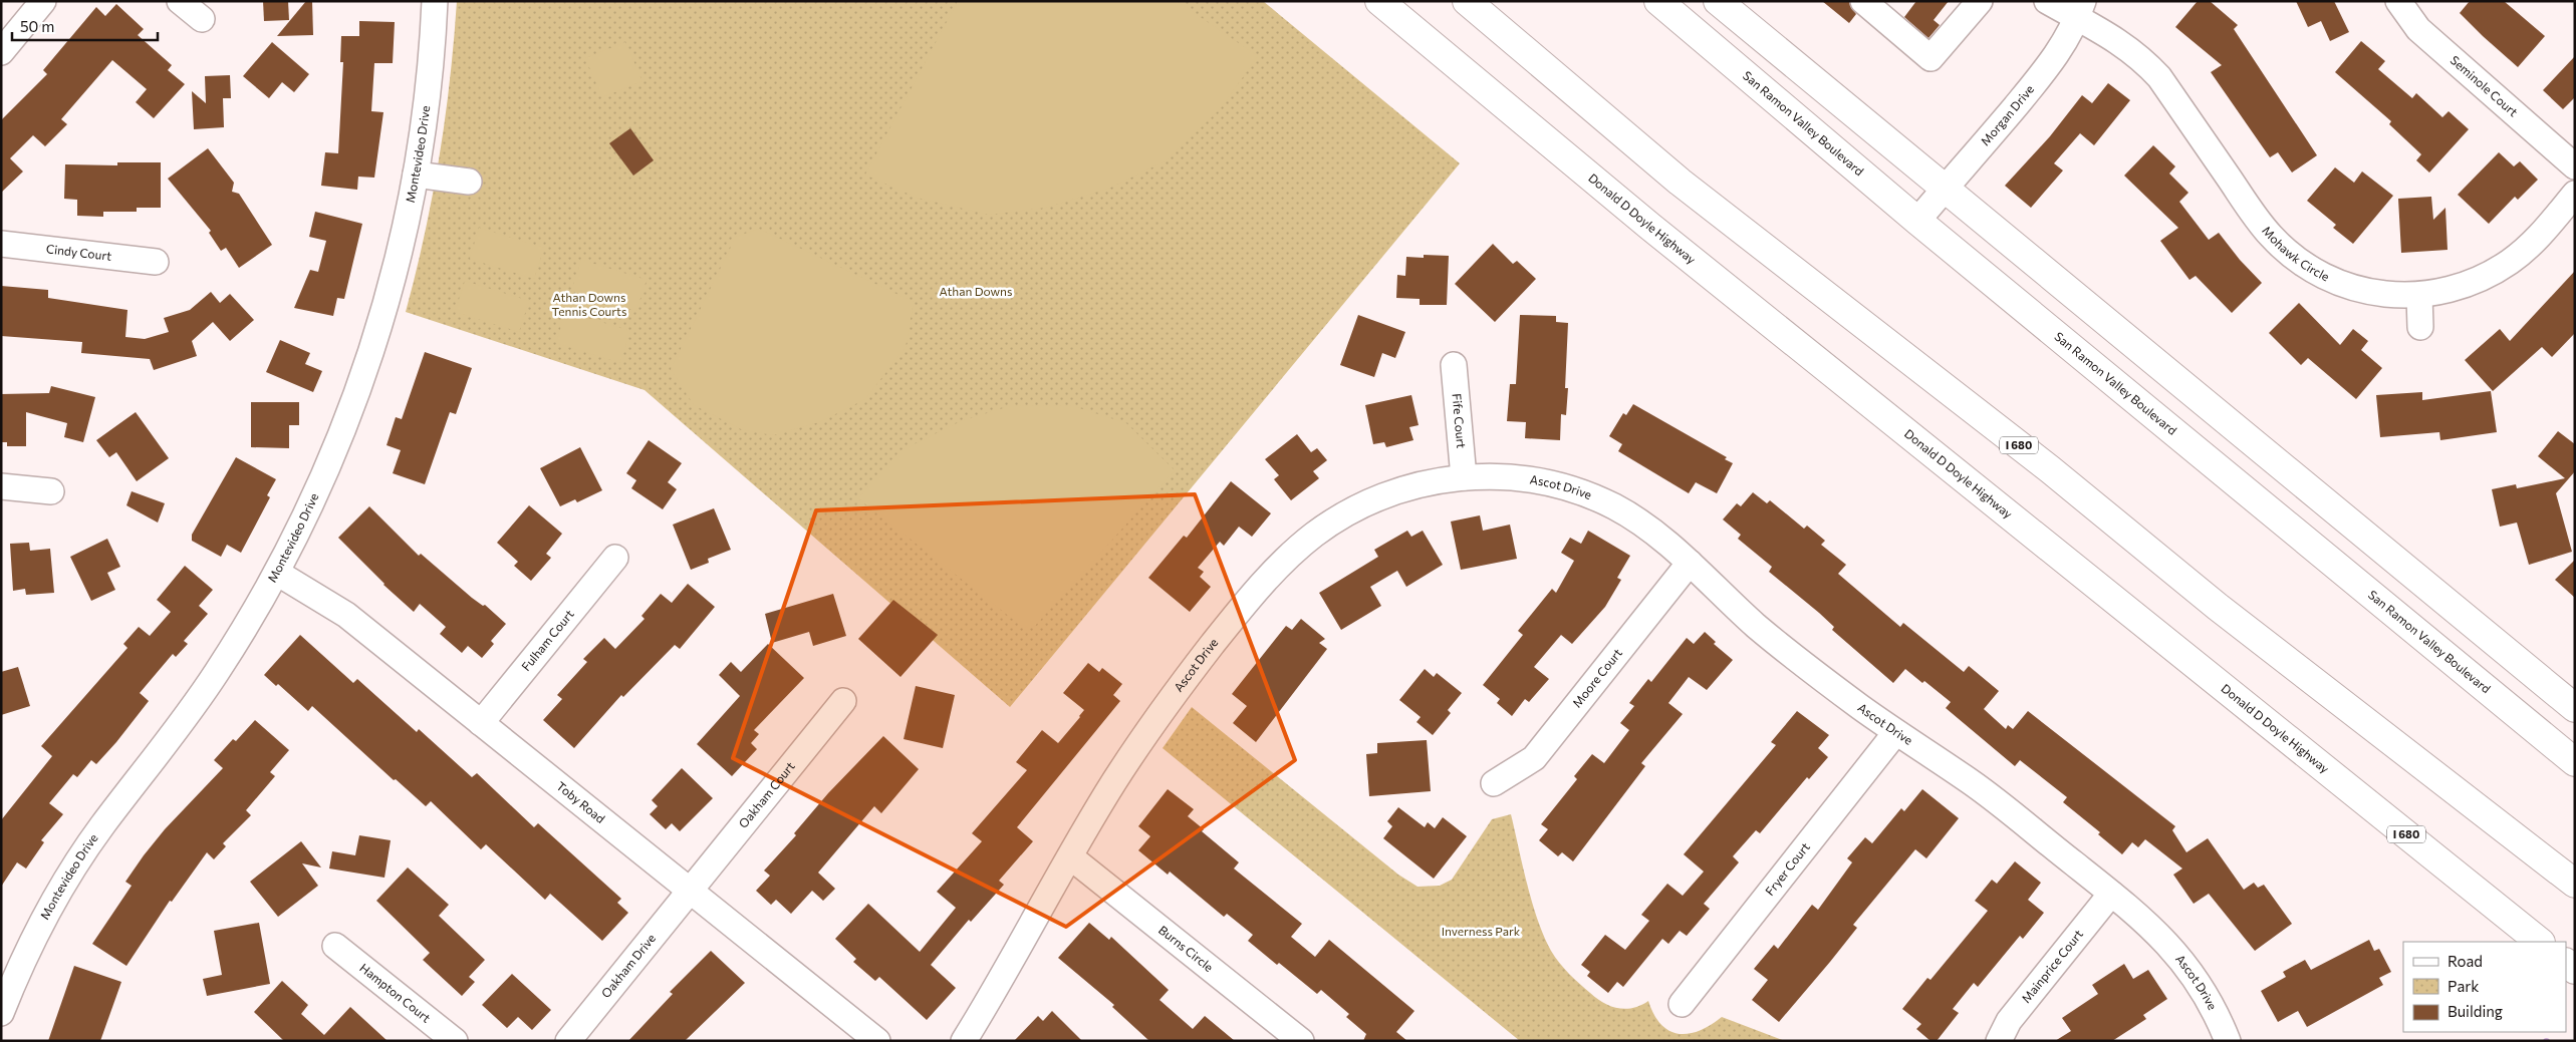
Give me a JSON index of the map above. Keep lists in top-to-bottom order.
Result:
{
  "streets": {
    "main road": ["San Ramon Valley Boulevard", "Donald D Doyle Highway", "I 680"],
    "street": [
      "Seminole Court",
      "Morgan Drive",
      "Montevideo Drive",
      "Mohawk Circle",
      "Cindy Court",
      "Fife Court",
      "Ascot Drive",
      "Fulham Court",
      "Moore Court",
      "Oakham Court",
      "Toby Road",
      "Fryer Court",
      "Burns Circle",
      "Oakham Drive",
      "Mainprice Court",
      "Hampton Court"
    ]
  },
  "crossings": [
    ["Morgan Drive", "San Ramon Valley Boulevard"],
    ["Morgan Drive", "Mohawk Circle"],
    ["Montevideo Drive", "Toby Road"],
    ["Fife Court", "Ascot Drive"],
    ["Ascot Drive", "Moore Court"],
    ["Ascot Drive", "Fryer Court"],
    ["Ascot Drive", "Burns Circle"],
    ["Ascot Drive", "Mainprice Court"],
    ["Fulham Court", "Toby Road"],
    ["Oakham Court", "Toby Road"],
    ["Oakham Court", "Oakham Drive"],
    ["Toby Road", "Oakham Drive"]
  ],
  "parks": ["Athan Downs", "Athan Downs Tennis Courts", "Inverness Park"],
  "legend": ["Road", "Park", "Building"],
  "scale_bar": "50 m"
}
